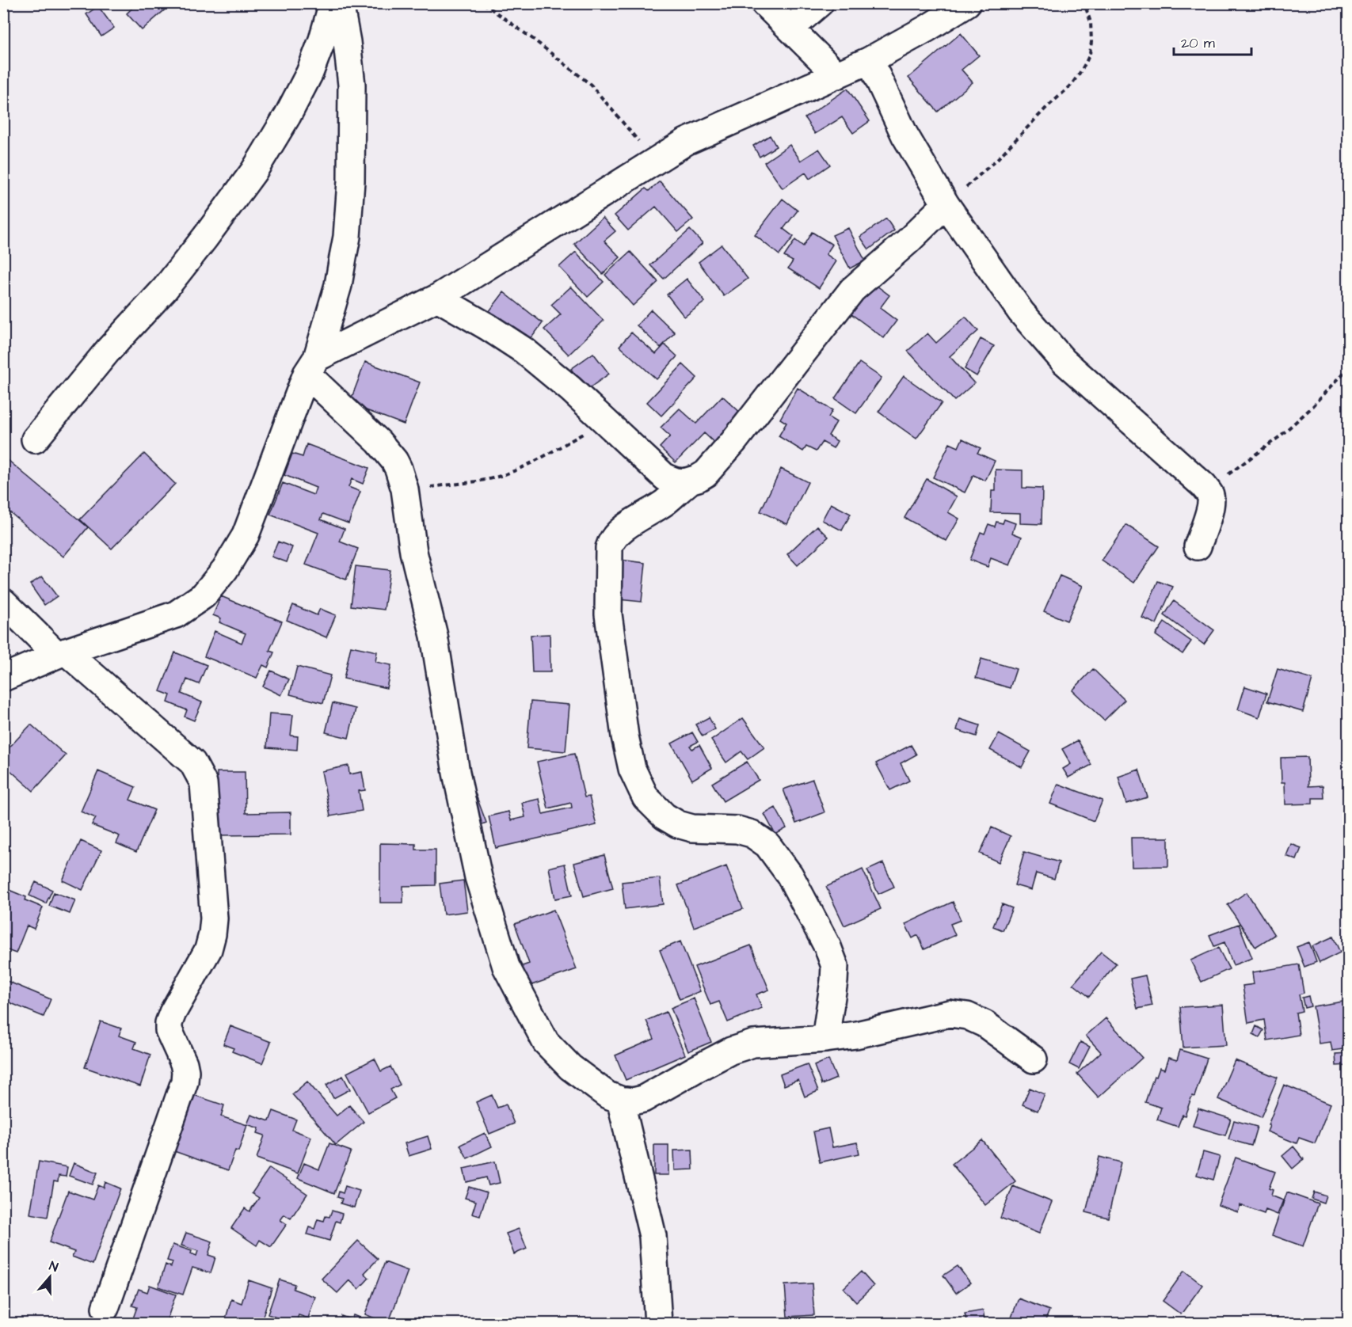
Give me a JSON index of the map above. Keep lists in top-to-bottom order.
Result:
{
  "scale_bar": "20 m",
  "north": "top"
}
